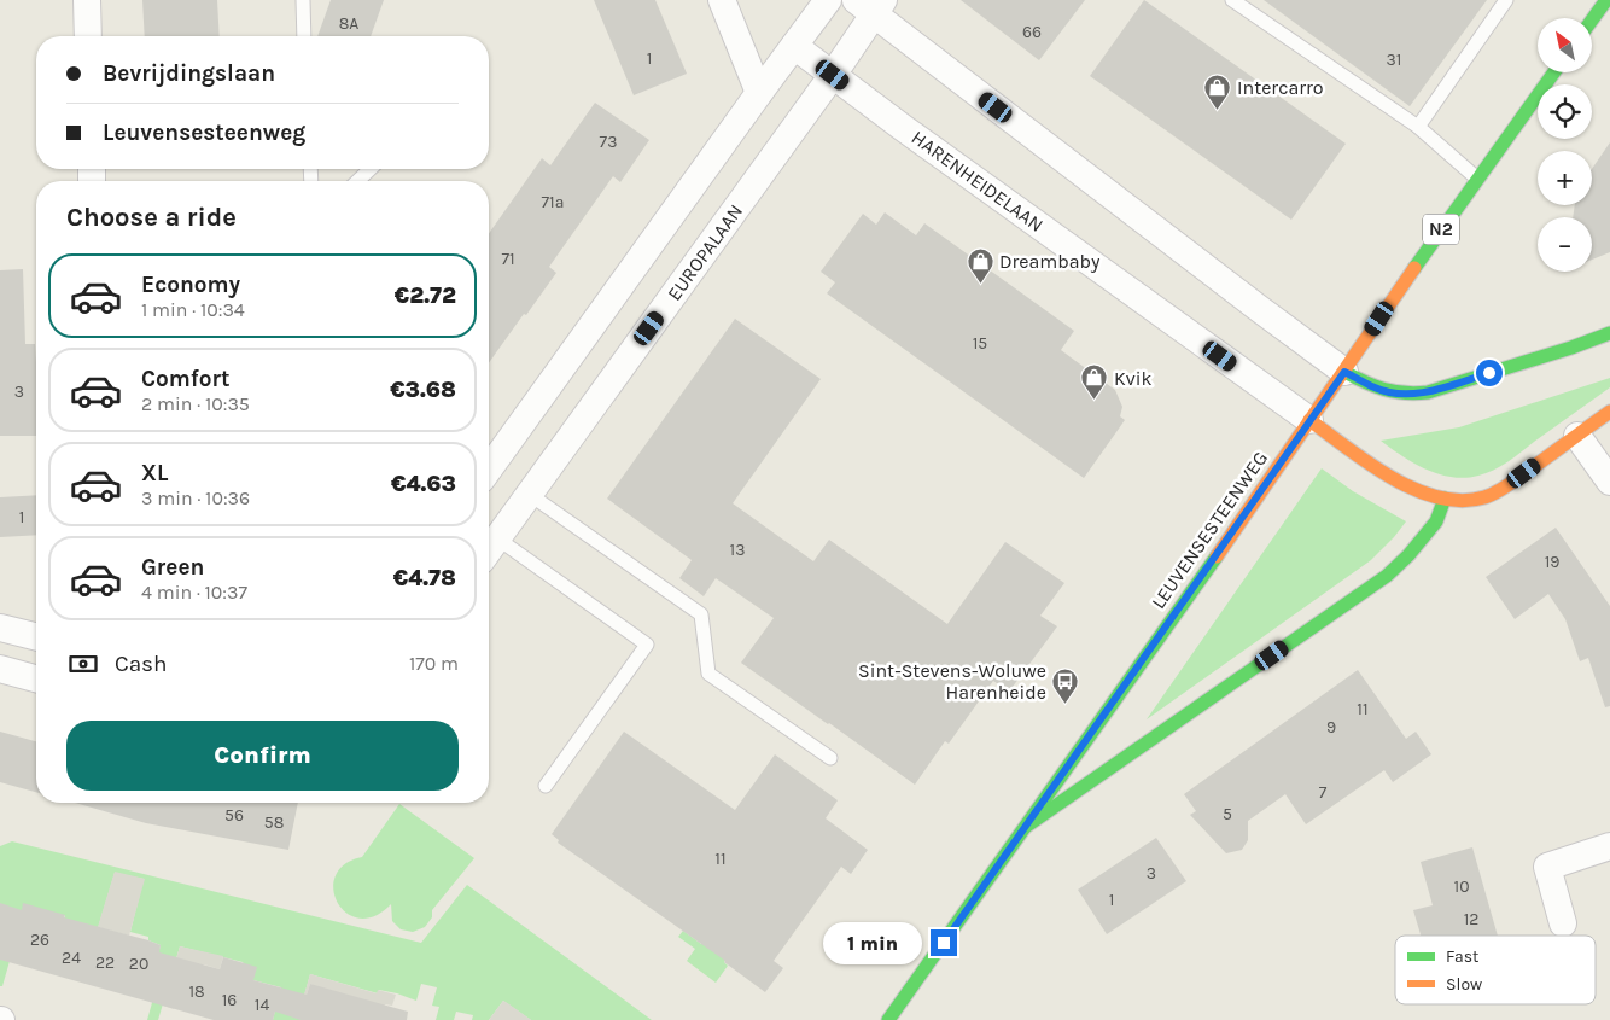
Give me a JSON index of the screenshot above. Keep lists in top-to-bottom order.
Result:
{
  "streets": {
    "main road": ["N2", "LEUVENSESTEENWEG"],
    "street": ["HARENHEIDELAAN", "EUROPALAAN"]
  },
  "crossings": [
    ["HARENHEIDELAAN", "EUROPALAAN"],
    ["HARENHEIDELAAN", "LEUVENSESTEENWEG"]
  ],
  "places": {
    "shop": ["Intercarro", "Dreambaby", "Kvik"],
    "bus stop": ["Sint-Stevens-Woluwe Harenheide"]
  },
  "house_numbers": [
    "8A",
    "66",
    "1",
    "31",
    "73",
    "71a",
    "71",
    "15",
    "3",
    "1",
    "13",
    "19",
    "11",
    "9",
    "7",
    "5",
    "56",
    "58",
    "11",
    "3",
    "10",
    "1",
    "12",
    "26",
    "24",
    "22",
    "20",
    "18",
    "16",
    "14"
  ],
  "legend": ["Fast", "Slow"],
  "north": "top left",
  "page": {
    "map_buttons": ["+", "−"],
    "banner": ["Bevrijdingslaan", "Leuvensesteenweg"],
    "heading": "Choose a ride",
    "list": [
      {
        "name": "Economy",
        "note": "1 min · 10:34",
        "value": "€2.72"
      },
      {
        "name": "Comfort",
        "note": "2 min · 10:35",
        "value": "€3.68"
      },
      {
        "name": "XL",
        "note": "3 min · 10:36",
        "value": "€4.63"
      },
      {
        "name": "Green",
        "note": "4 min · 10:37",
        "value": "€4.78"
      }
    ],
    "pay": ["Cash", "170 m"],
    "buttons": "Confirm",
    "bubble": "1 min"
  }
}
